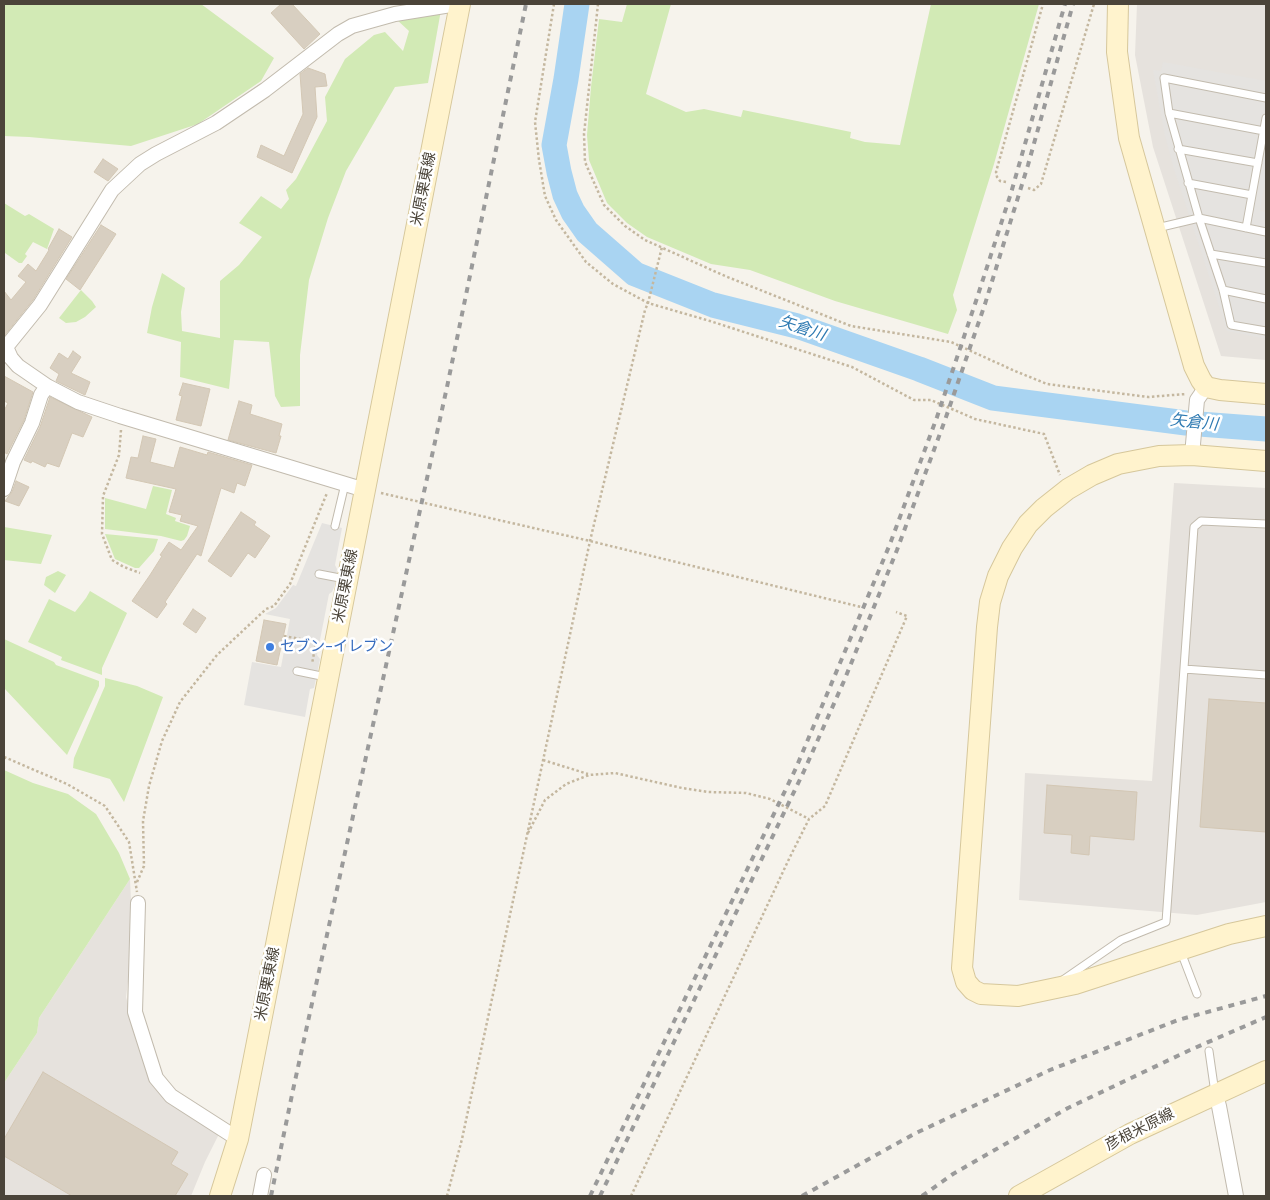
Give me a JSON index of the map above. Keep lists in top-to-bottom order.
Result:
{
  "streets": {
    "street": ["米原栗東線", "彦根米原線"]
  },
  "water": ["矢倉川"],
  "places": ["セブン-イレブン"]
}
